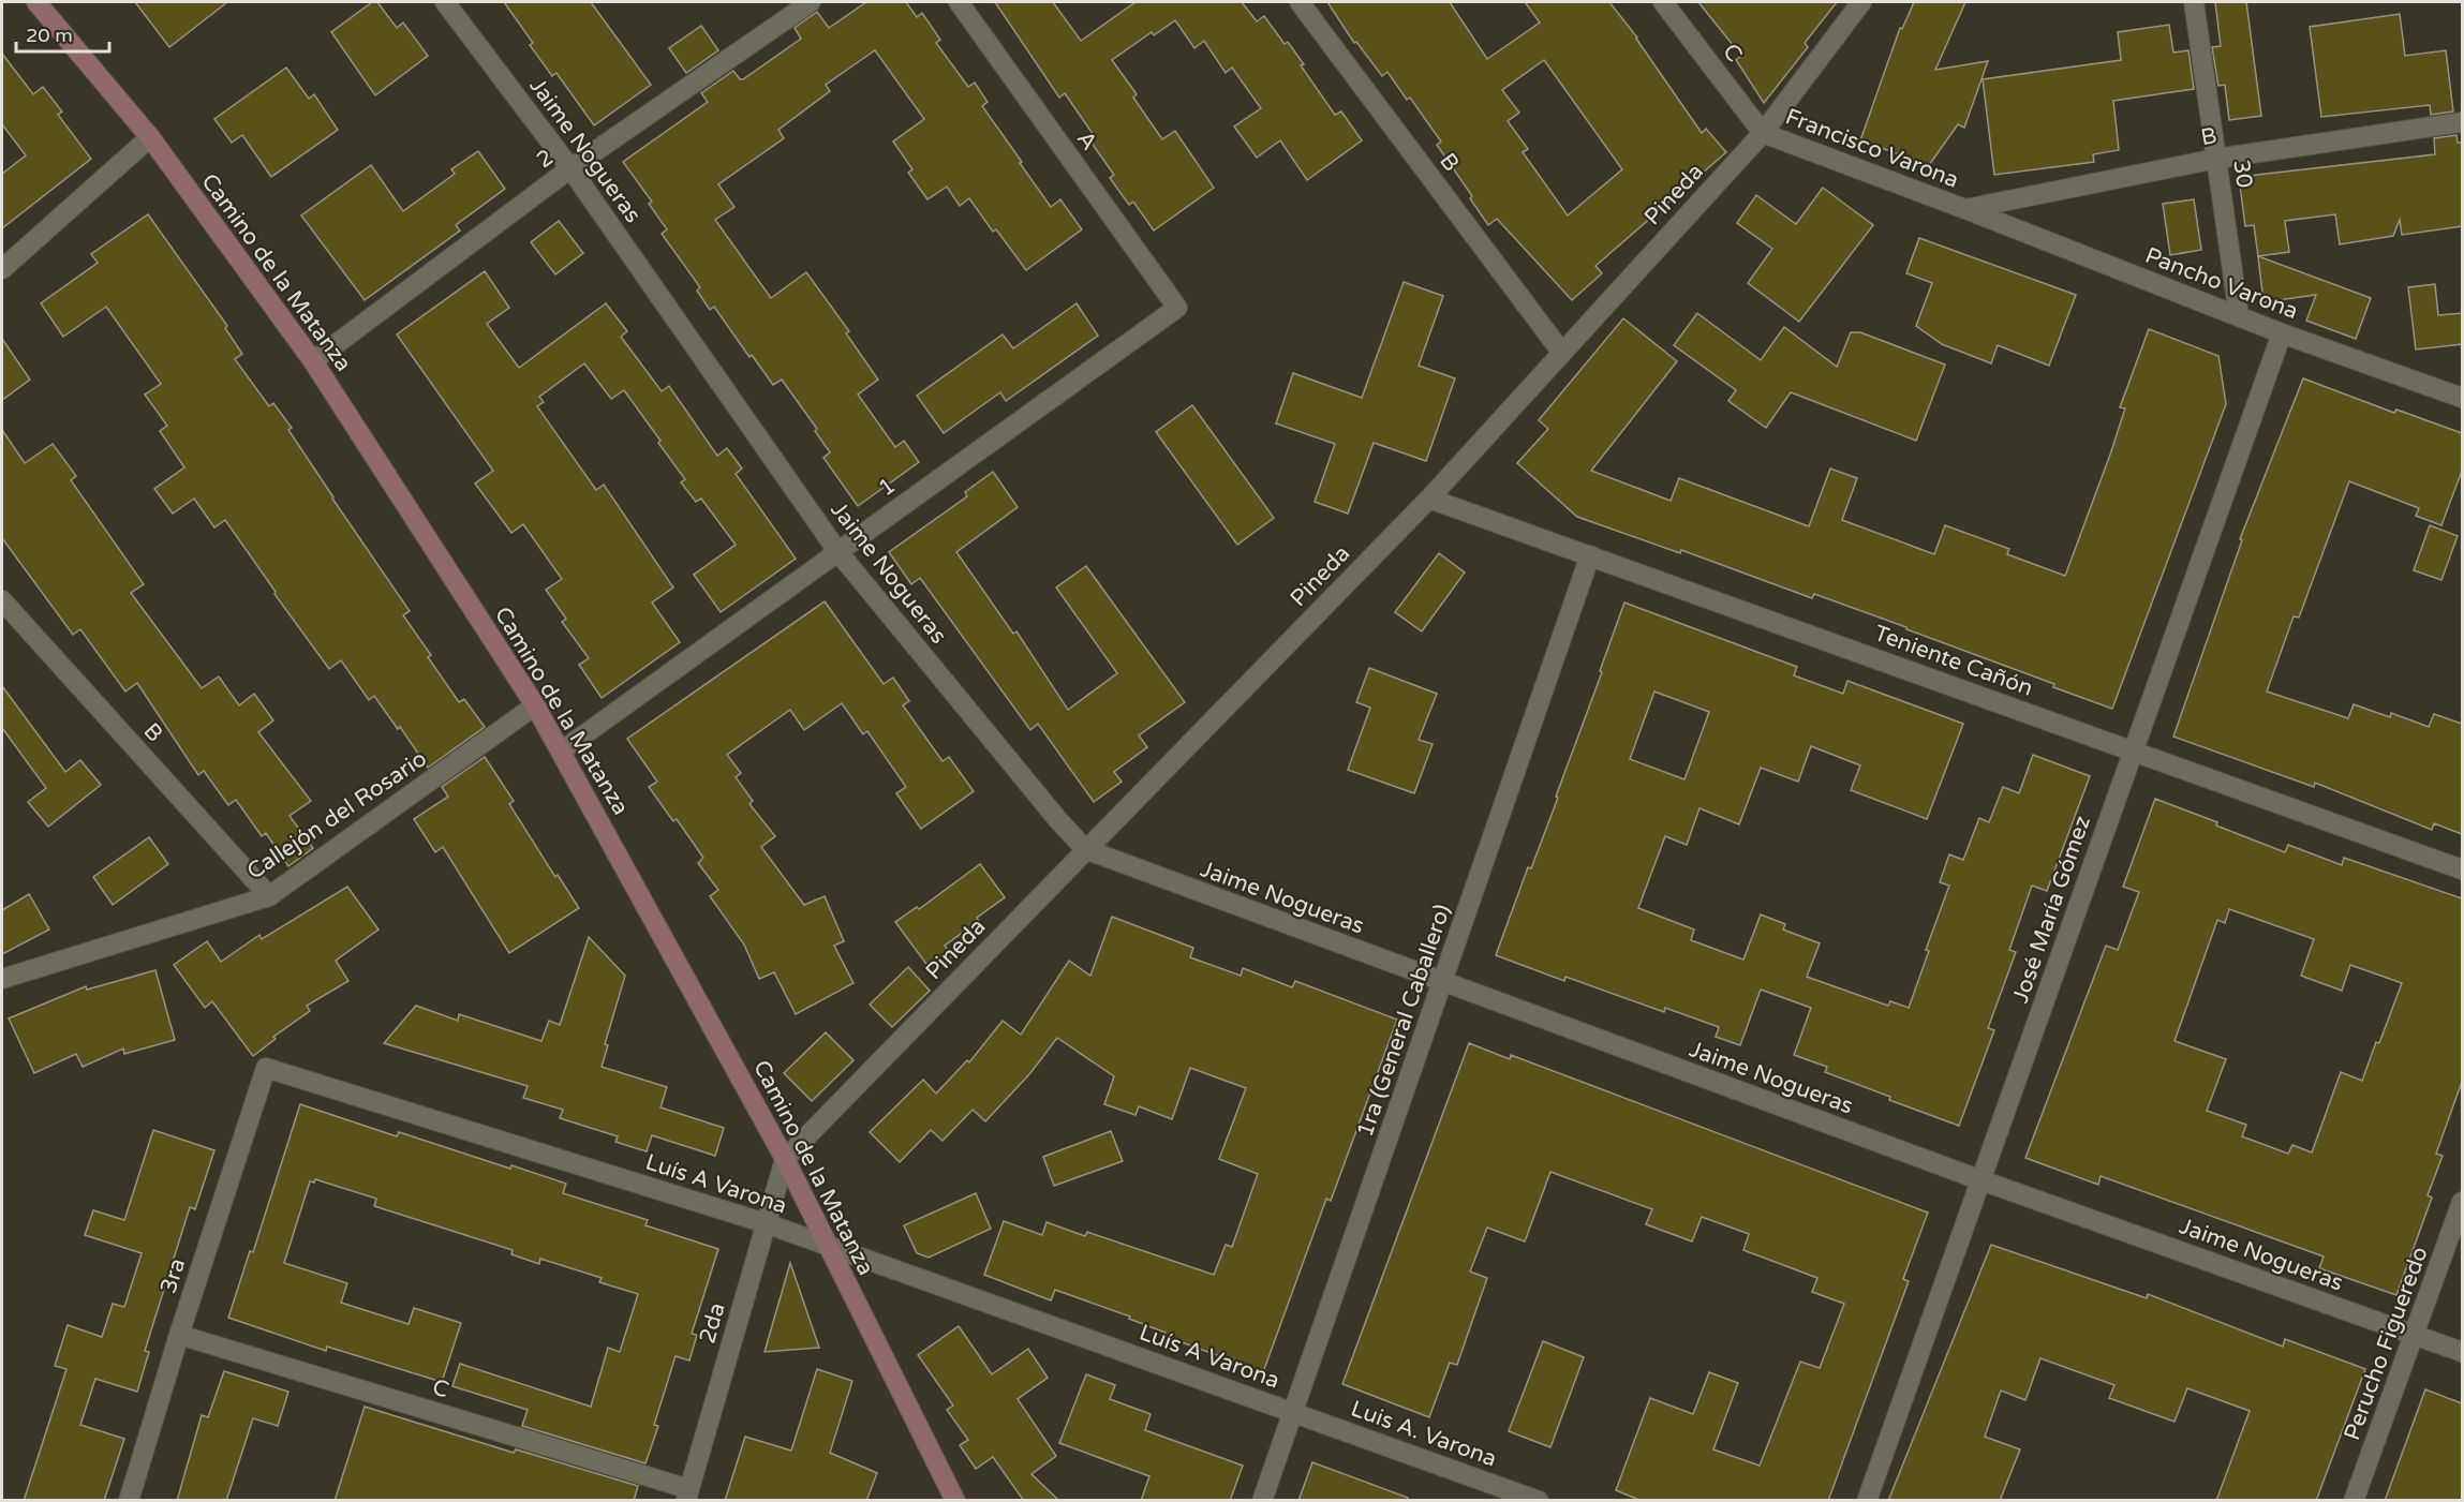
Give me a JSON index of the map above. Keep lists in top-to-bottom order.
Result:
{
  "streets": {
    "main road": ["Camino de la Matanza"],
    "street": [
      "C",
      "B",
      "A",
      "Francisco Varona",
      "Jaime Nogueras",
      "2",
      "30",
      "Pineda",
      "Pancho Varona",
      "1",
      "Teniente Cañón",
      "Callejón del Rosario",
      "José María Gómez",
      "1ra (General Caballero)",
      "Luís A Varona",
      "3ra",
      "2da",
      "Perucho Figueredo",
      "Luis A. Varona"
    ]
  },
  "crossings": [
    ["C", "Francisco Varona"],
    ["C", "Pineda"],
    ["C", "3ra"],
    ["C", "2da"],
    ["B", "Francisco Varona"],
    ["B", "30"],
    ["B", "Pineda"],
    ["B", "Pancho Varona"],
    ["B", "Callejón del Rosario"],
    ["A", "1"],
    ["Francisco Varona", "Pineda"],
    ["Francisco Varona", "Pancho Varona"],
    ["Jaime Nogueras", "2"],
    ["Jaime Nogueras", "Pineda"],
    ["Jaime Nogueras", "1"],
    ["Jaime Nogueras", "José María Gómez"],
    ["Jaime Nogueras", "1ra (General Caballero)"],
    ["Jaime Nogueras", "Perucho Figueredo"],
    ["2", "Camino de la Matanza"],
    ["30", "Pancho Varona"],
    ["Pineda", "Camino de la Matanza"],
    ["Pineda", "Teniente Cañón"],
    ["Pineda", "2da"],
    ["Camino de la Matanza", "1"],
    ["Camino de la Matanza", "Callejón del Rosario"],
    ["Camino de la Matanza", "Luís A Varona"],
    ["Camino de la Matanza", "2da"],
    ["Pancho Varona", "José María Gómez"],
    ["Teniente Cañón", "José María Gómez"],
    ["Teniente Cañón", "1ra (General Caballero)"],
    ["1ra (General Caballero)", "Luís A Varona"],
    ["1ra (General Caballero)", "Luis A. Varona"],
    ["Luís A Varona", "3ra"],
    ["Luís A Varona", "2da"],
    ["Luís A Varona", "Luis A. Varona"]
  ],
  "scale_bar": "20 m"
}
